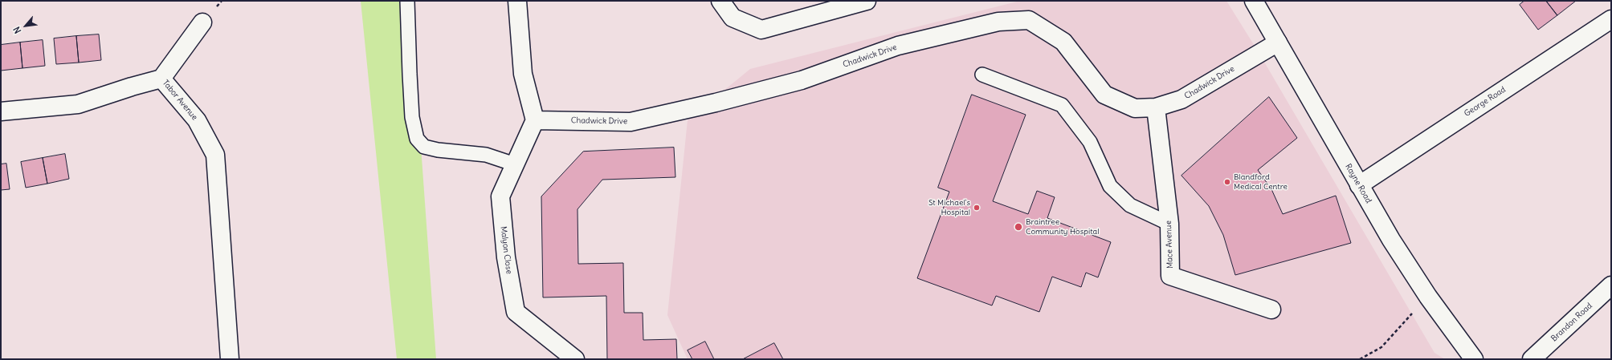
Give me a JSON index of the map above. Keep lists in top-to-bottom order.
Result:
{
  "streets": {
    "street": [
      "Chadwick Drive",
      "Tabor Avenue",
      "George Road",
      "Rayne Road",
      "Mace Avenue",
      "Malyon Close",
      "Brandon Road"
    ]
  },
  "crossings": [
    ["Chadwick Drive", "Rayne Road"],
    ["Chadwick Drive", "Mace Avenue"],
    ["Chadwick Drive", "Malyon Close"],
    ["George Road", "Rayne Road"]
  ],
  "places": ["Blandford Medical Centre", "St Michael's Hospital", "Braintree Community Hospital"],
  "north": "bottom left"
}
